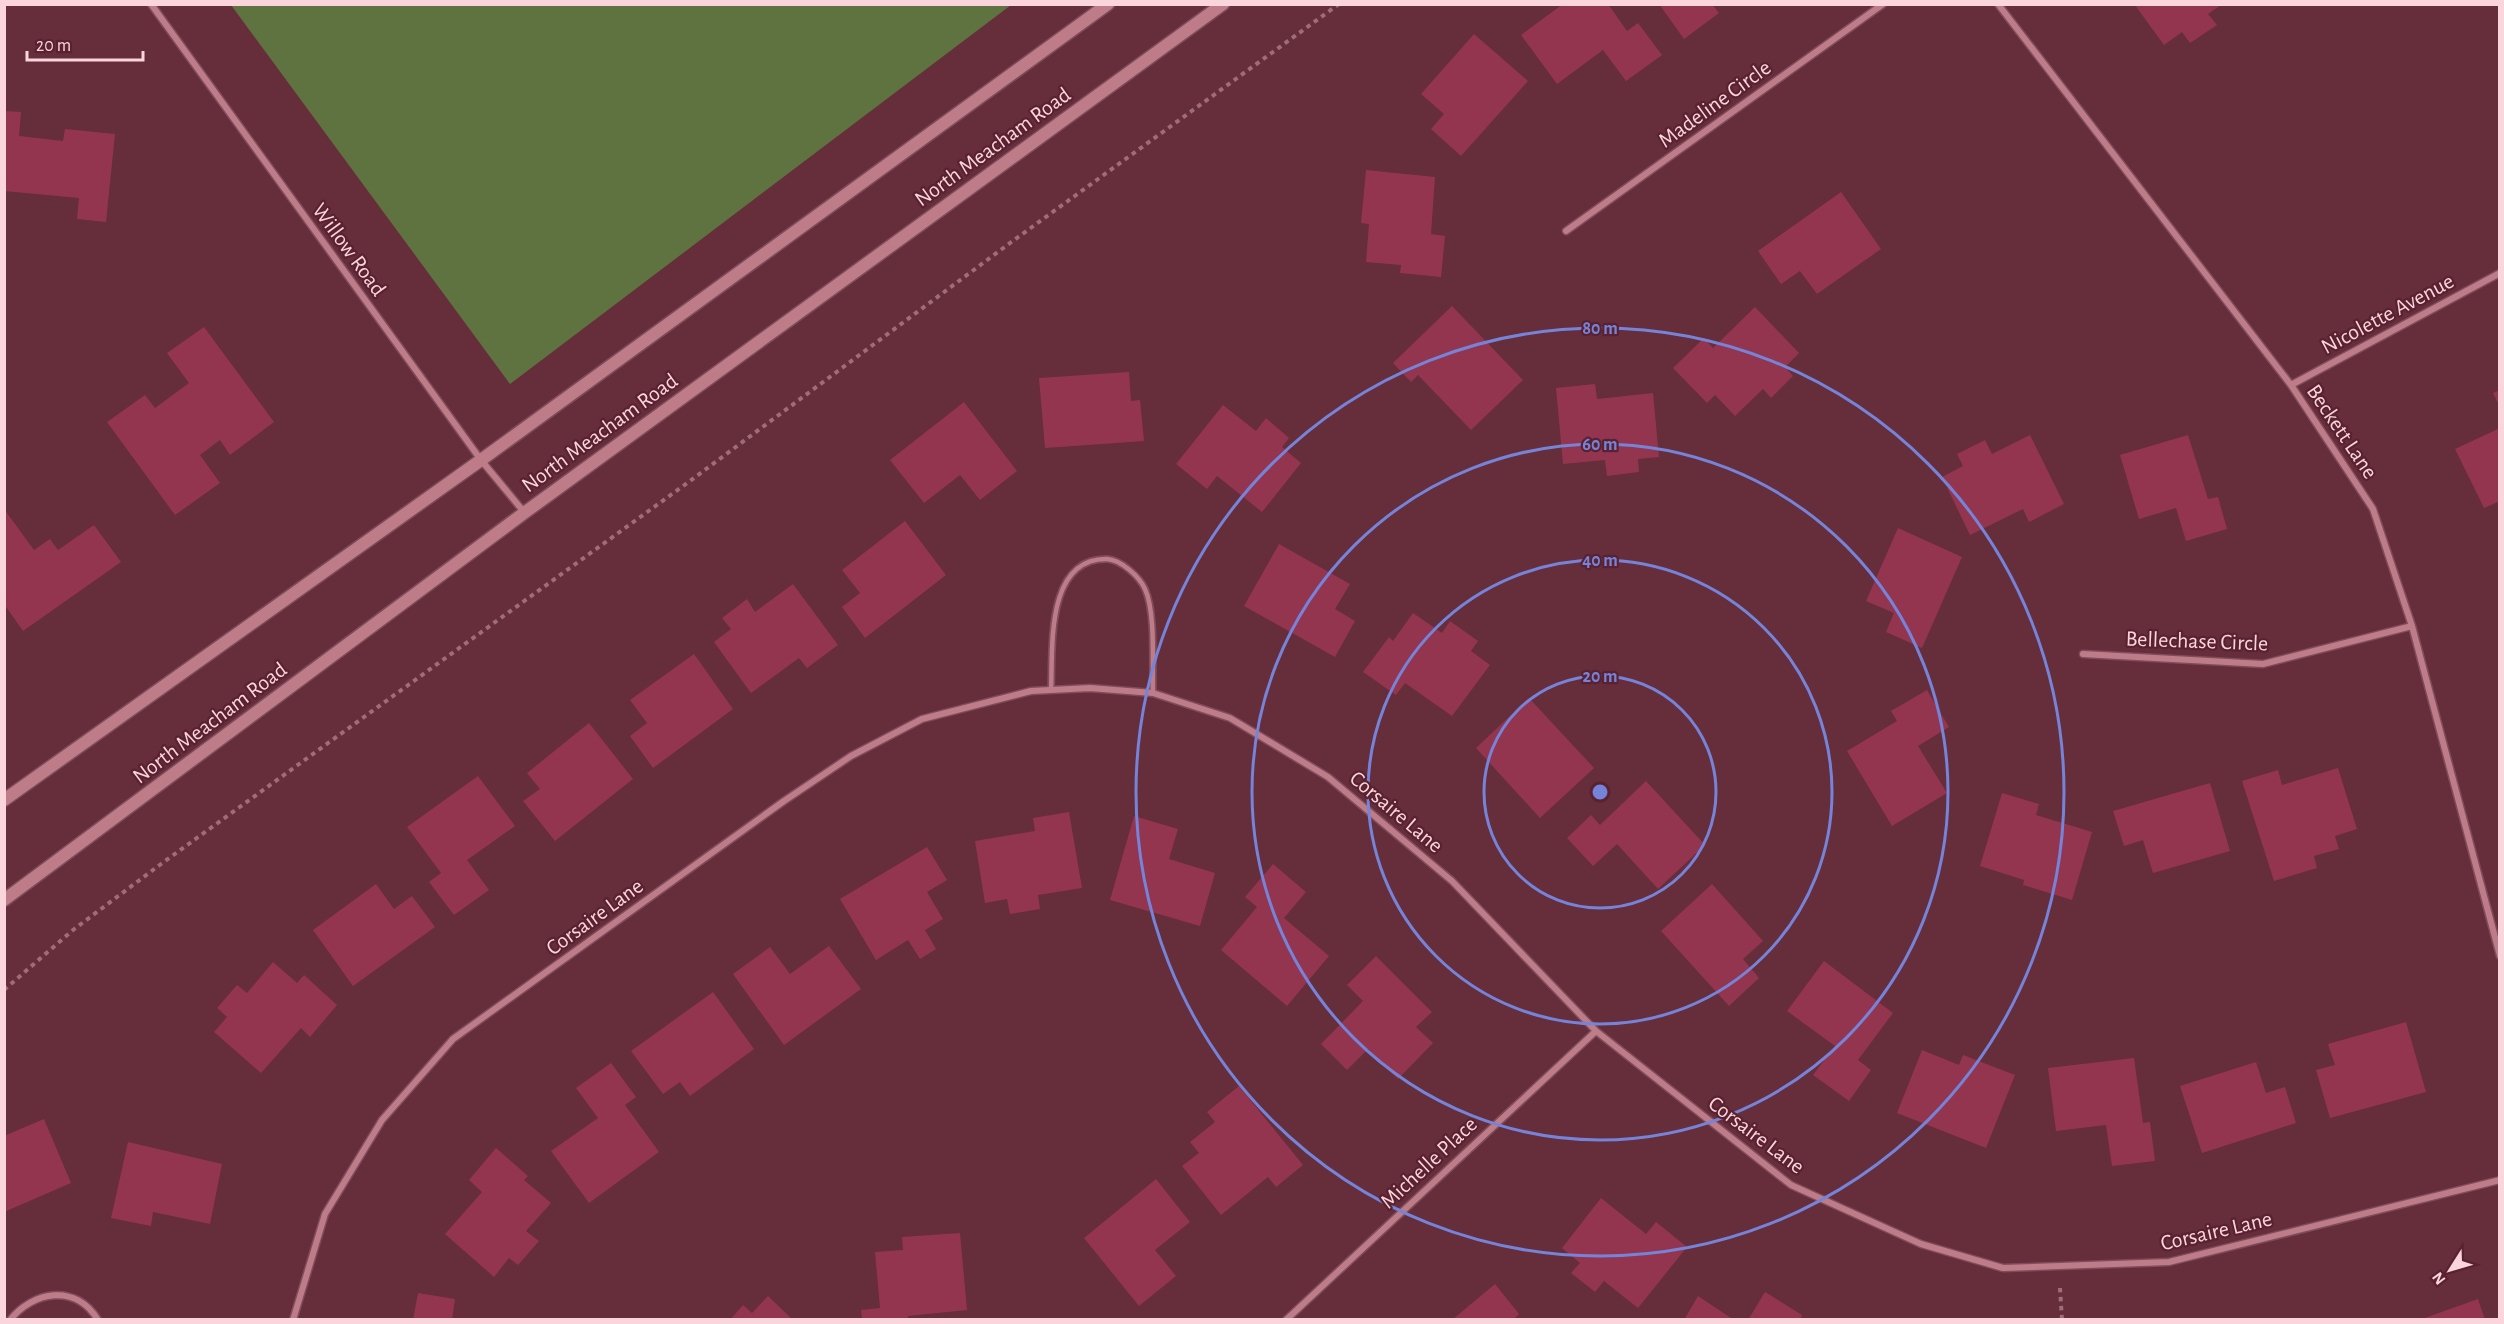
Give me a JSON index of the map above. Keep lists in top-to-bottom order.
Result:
{
  "streets": {
    "main road": ["North Meacham Road"],
    "street": [
      "Madeline Circle",
      "Willow Road",
      "Nicolette Avenue",
      "Beckett Lane",
      "Bellechase Circle",
      "Corsaire Lane",
      "Michelle Place"
    ]
  },
  "crossings": [
    ["North Meacham Road", "Willow Road"],
    ["Nicolette Avenue", "Beckett Lane"],
    ["Beckett Lane", "Bellechase Circle"],
    ["Corsaire Lane", "Michelle Place"]
  ],
  "scale_bar": "20 m",
  "north": "bottom left",
  "rings": [
    "80 m",
    "60 m",
    "40 m",
    "20 m"
  ]
}
